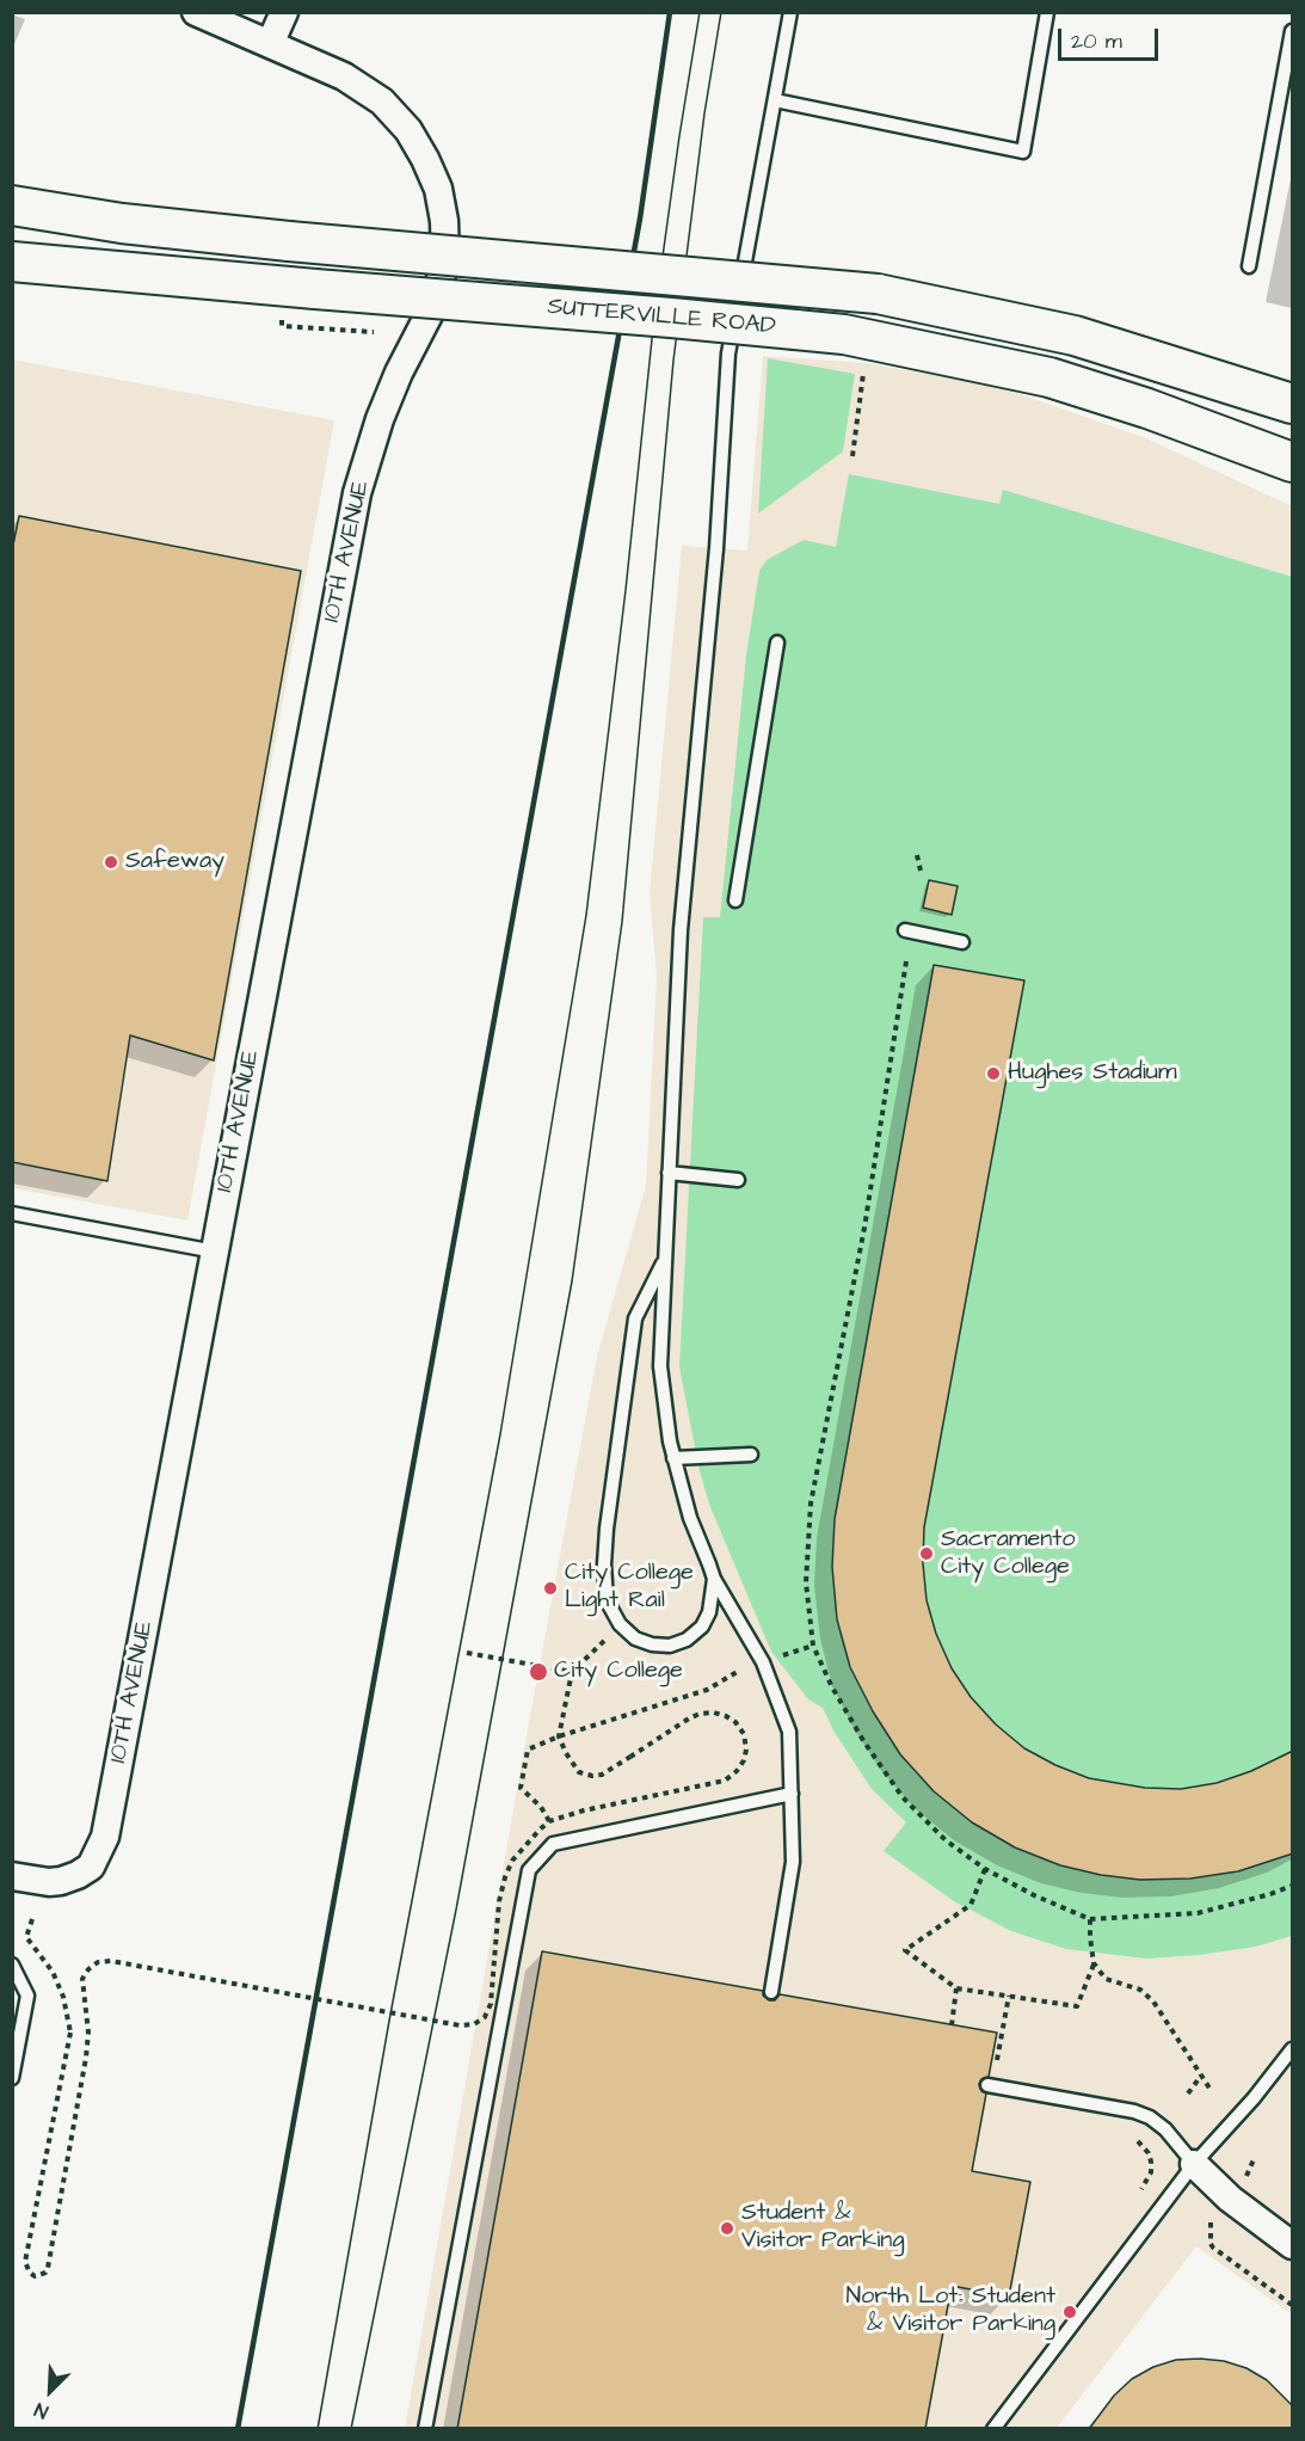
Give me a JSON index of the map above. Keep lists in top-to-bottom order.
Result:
{
  "streets": {
    "main road": ["SUTTERVILLE ROAD"],
    "street": ["10TH AVENUE"]
  },
  "places": [
    "Safeway",
    "Hughes Stadium",
    "Sacramento City College",
    "City College Light Rail",
    "City College",
    "Student & Visitor Parking",
    "North Lot: Student & Visitor Parking"
  ],
  "scale_bar": "20 m",
  "north": "bottom left"
}
